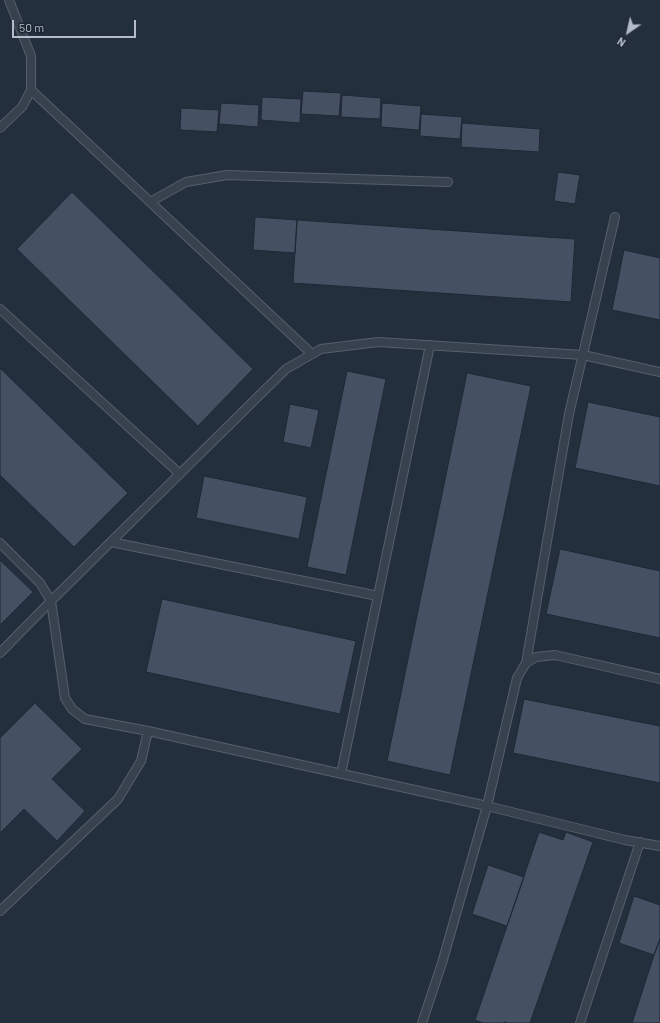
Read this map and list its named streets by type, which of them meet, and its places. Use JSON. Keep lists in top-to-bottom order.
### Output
{
  "scale_bar": "50 m",
  "north": "bottom left"
}
